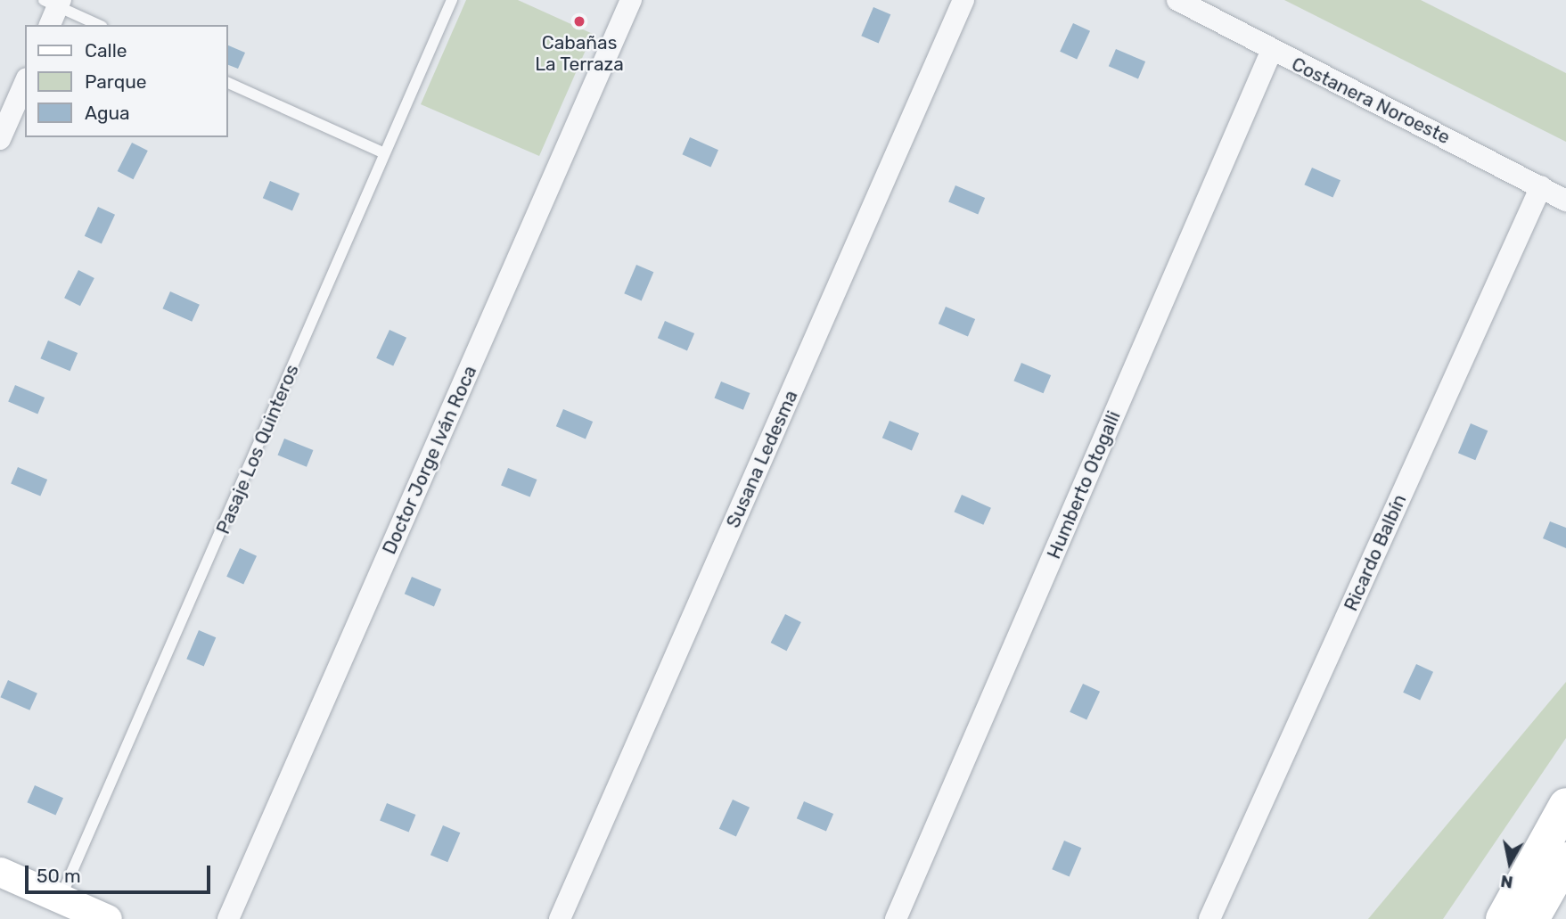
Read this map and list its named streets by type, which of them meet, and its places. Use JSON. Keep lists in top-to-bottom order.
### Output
{
  "streets": {
    "street": [
      "Costanera Noroeste",
      "Susana Ledesma",
      "Doctor Jorge Iván Roca",
      "Humberto Otogalli",
      "Ricardo Balbín"
    ],
    "lane": ["Pasaje Los Quinteros"]
  },
  "crossings": [
    ["Costanera Noroeste", "Humberto Otogalli"],
    ["Costanera Noroeste", "Ricardo Balbín"]
  ],
  "places": ["Cabañas La Terraza"],
  "legend": ["Calle", "Parque", "Agua"],
  "scale_bar": "50 m",
  "north": "bottom"
}
